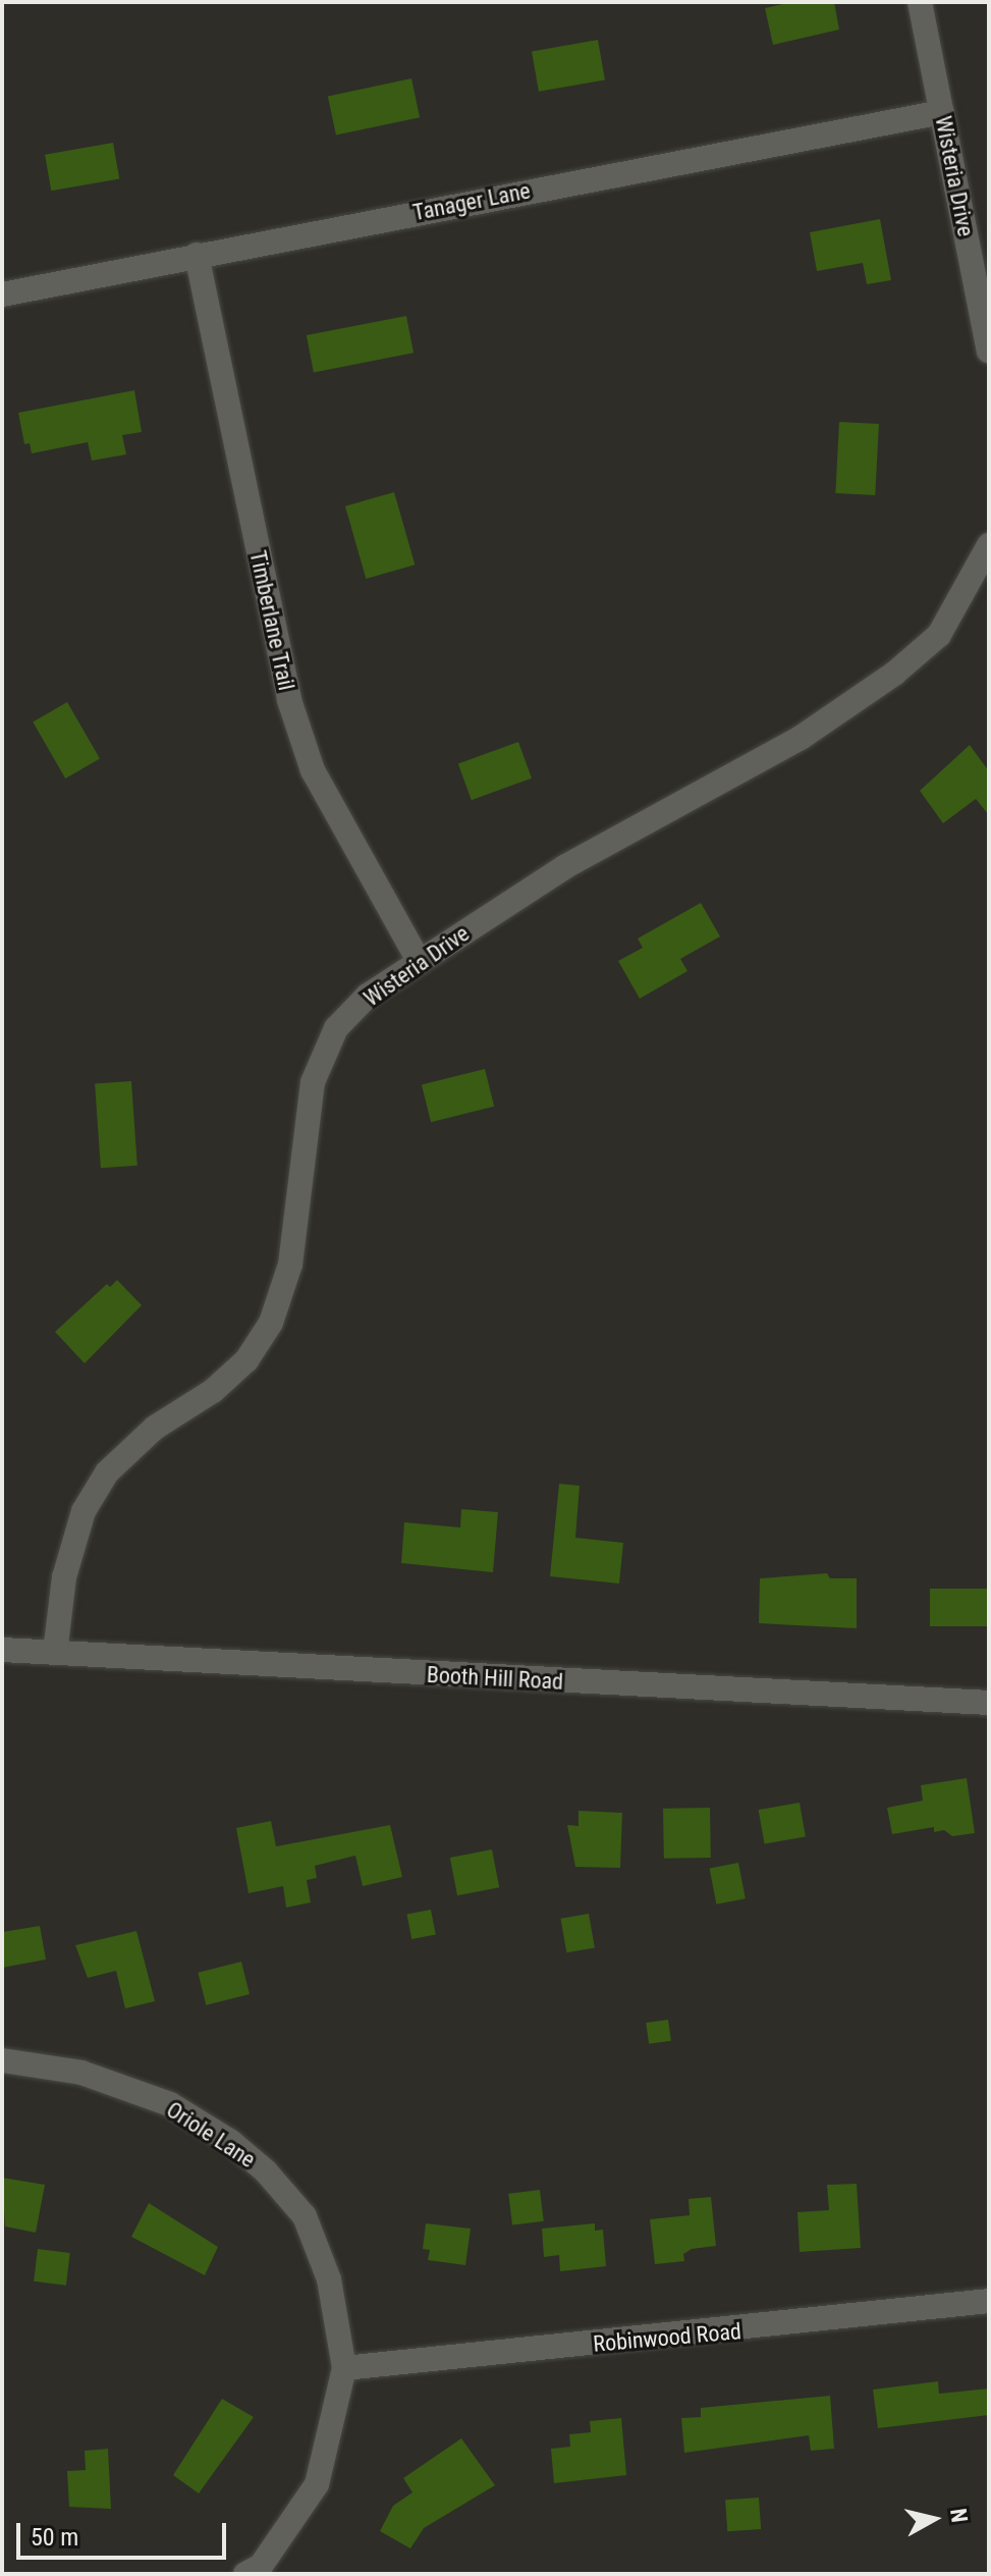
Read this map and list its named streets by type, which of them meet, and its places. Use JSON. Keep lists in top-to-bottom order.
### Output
{
  "streets": {
    "street": [
      "Wisteria Drive",
      "Tanager Lane",
      "Timberlane Trail",
      "Booth Hill Road",
      "Oriole Lane",
      "Robinwood Road"
    ]
  },
  "crossings": [
    ["Wisteria Drive", "Tanager Lane"],
    ["Wisteria Drive", "Timberlane Trail"],
    ["Wisteria Drive", "Booth Hill Road"],
    ["Tanager Lane", "Timberlane Trail"],
    ["Oriole Lane", "Robinwood Road"]
  ],
  "scale_bar": "50 m",
  "north": "right"
}
